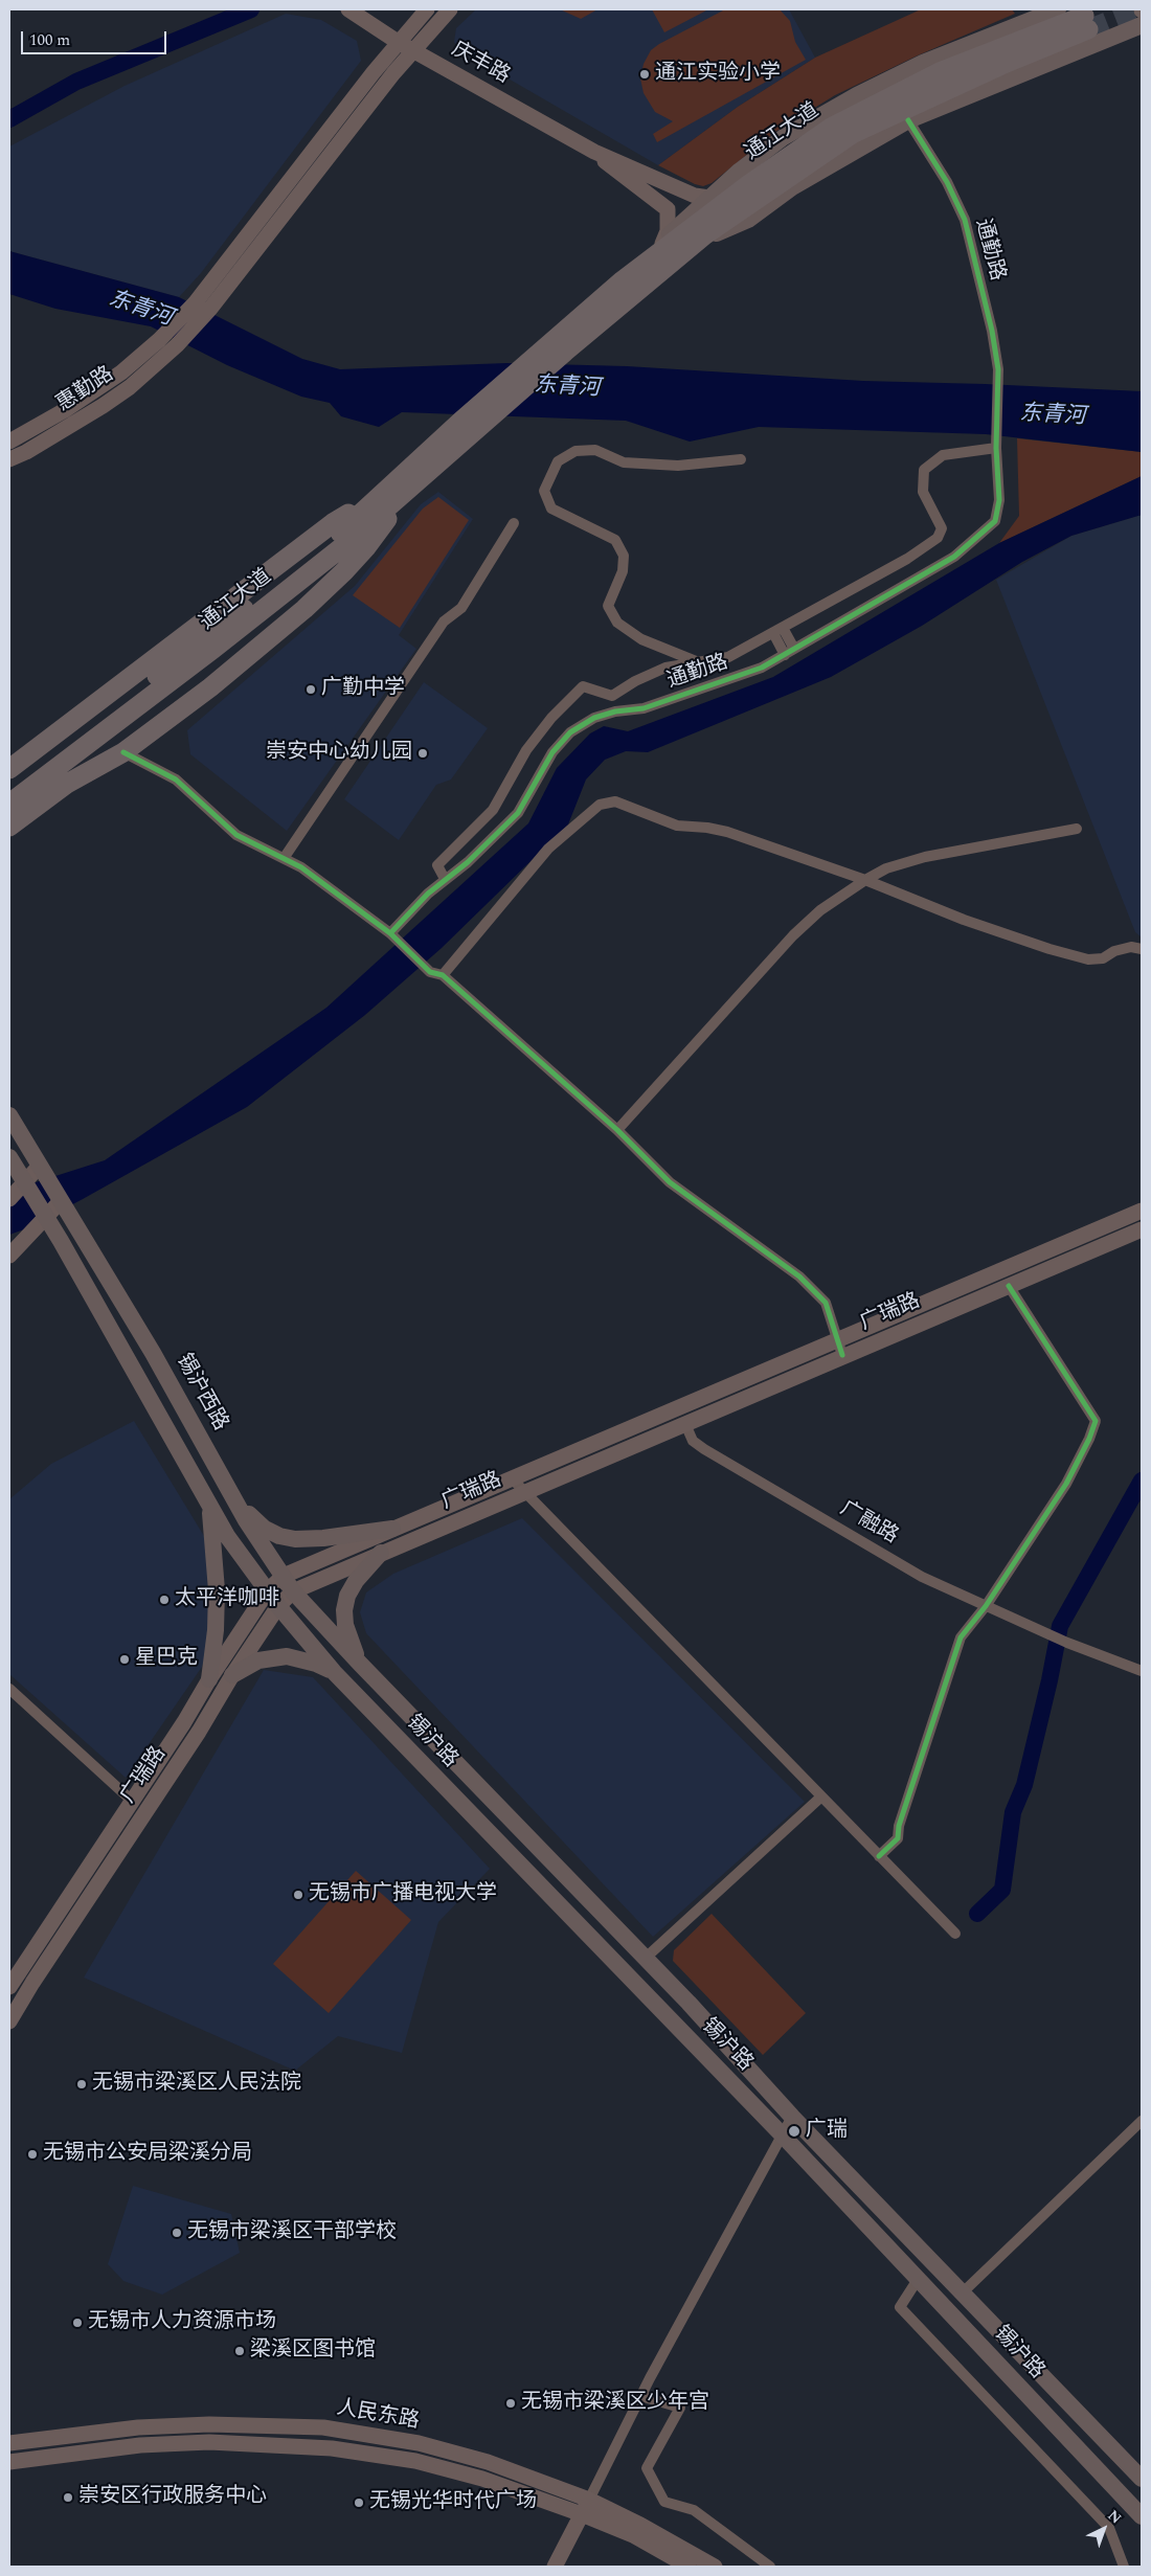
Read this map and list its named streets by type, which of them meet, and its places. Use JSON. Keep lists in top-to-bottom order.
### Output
{
  "streets": {
    "highway": ["通江大道"],
    "main road": [
      "庆丰路",
      "惠勤路",
      "广瑞路",
      "锡沪西路",
      "锡沪路",
      "人民东路"
    ],
    "street": ["通勤路", "广融路"]
  },
  "crossings": [
    ["庆丰路", "惠勤路"],
    ["广瑞路", "锡沪西路"],
    ["广瑞路", "广融路"],
    ["广瑞路", "锡沪路"],
    ["锡沪西路", "锡沪路"]
  ],
  "water": ["东青河"],
  "places": [
    "通江实验小学",
    "广勤中学",
    "崇安中心幼儿园",
    "太平洋咖啡",
    "星巴克",
    "无锡市广播电视大学",
    "无锡市梁溪区人民法院",
    "广瑞",
    "无锡市公安局梁溪分局",
    "无锡市梁溪区干部学校",
    "无锡市人力资源市场",
    "梁溪区图书馆",
    "无锡市梁溪区少年宫",
    "崇安区行政服务中心",
    "无锡光华时代广场"
  ],
  "scale_bar": "100 m",
  "north": "top right"
}
